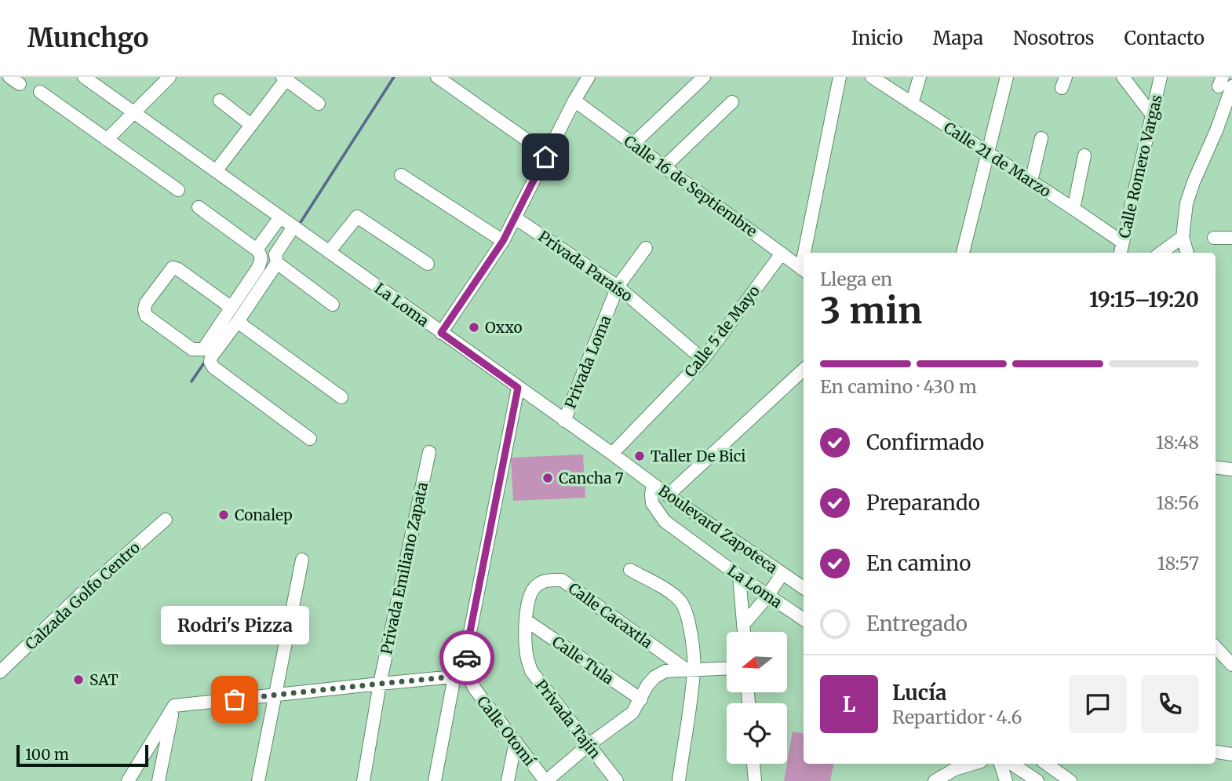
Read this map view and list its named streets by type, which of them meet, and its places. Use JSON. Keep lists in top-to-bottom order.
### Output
{
  "streets": {
    "street": [
      "Calle 21 de Marzo",
      "Calle Romero Vargas",
      "Calle 16 de Septiembre",
      "Privada Paraíso",
      "La Loma",
      "Calle 5 de Mayo",
      "Privada Loma",
      "Boulevard Zapoteca",
      "Privada Emiliano Zapata",
      "Calzada Golfo Centro",
      "Calle Cacaxtla",
      "Calle Tula",
      "Privada Tajín",
      "Calle Otomí"
    ]
  },
  "crossings": [
    ["Calle 21 de Marzo", "Calle Romero Vargas"],
    ["Calle 16 de Septiembre", "Calle 5 de Mayo"],
    ["Privada Paraíso", "Calle 5 de Mayo"],
    ["Privada Paraíso", "Privada Loma"],
    ["La Loma", "Calle 5 de Mayo"],
    ["La Loma", "Privada Loma"],
    ["La Loma", "Boulevard Zapoteca"],
    ["La Loma", "Calle Otomí"],
    ["Calle Cacaxtla", "Calle Tula"],
    ["Calle Cacaxtla", "Privada Tajín"],
    ["Calle Tula", "Privada Tajín"]
  ],
  "places": [
    "Oxxo",
    "Taller De Bici",
    "Cancha 7",
    "Conalep",
    "SAT",
    "Rodri's Pizza"
  ],
  "scale_bar": "100 m",
  "north": "left",
  "page": {
    "header": "Munchgo",
    "nav": [
      "Inicio",
      "Mapa",
      "Nosotros",
      "Contacto"
    ],
    "heading": ["3 min", "Llega en", "19:15–19:20"],
    "panel": ["Lucía", "Repartidor · 4.6"],
    "bar": "En camino · 430 m",
    "list": [
      ["Confirmado", "18:48"],
      ["Preparando", "18:56"],
      ["En camino", "18:57"],
      "Entregado"
    ],
    "bubble": "Rodri's Pizza",
    "round": "L",
    "scale": "100 m"
  }
}
